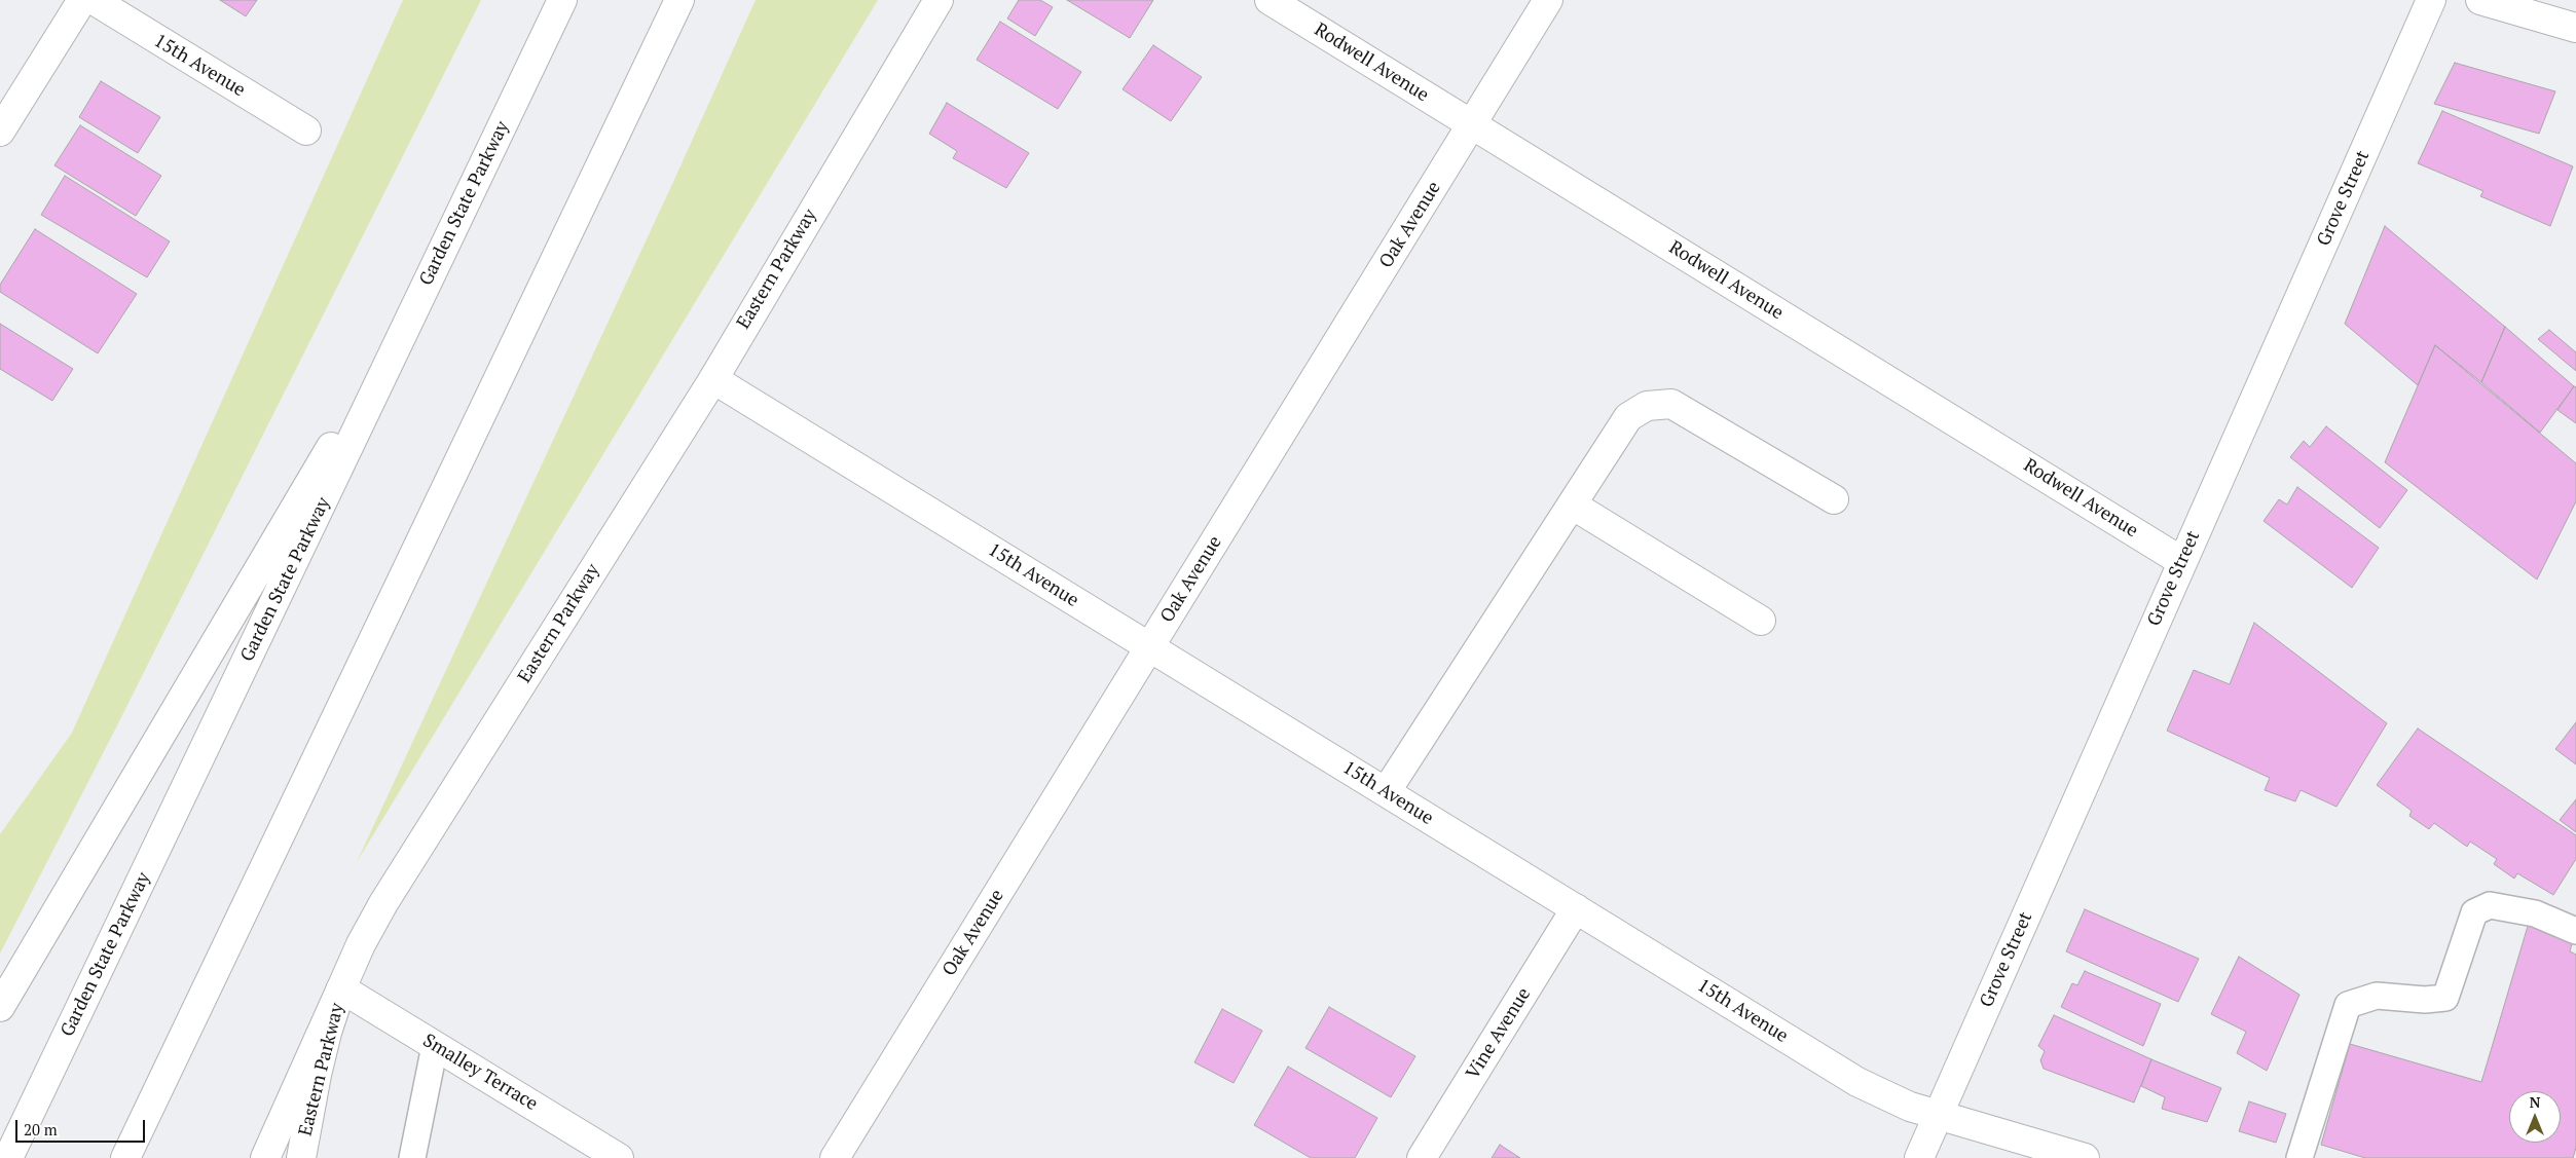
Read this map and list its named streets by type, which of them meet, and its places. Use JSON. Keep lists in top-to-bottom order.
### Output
{
  "streets": {
    "main road": [
      "Rodwell Avenue",
      "15th Avenue",
      "Grove Street",
      "Garden State Parkway",
      "Oak Avenue",
      "Eastern Parkway",
      "Vine Avenue",
      "Smalley Terrace"
    ]
  },
  "crossings": [
    ["Rodwell Avenue", "Grove Street"],
    ["Rodwell Avenue", "Oak Avenue"],
    ["15th Avenue", "Grove Street"],
    ["15th Avenue", "Oak Avenue"],
    ["15th Avenue", "Eastern Parkway"],
    ["15th Avenue", "Vine Avenue"],
    ["Eastern Parkway", "Smalley Terrace"]
  ],
  "scale_bar": "20 m",
  "north": "top"
}
